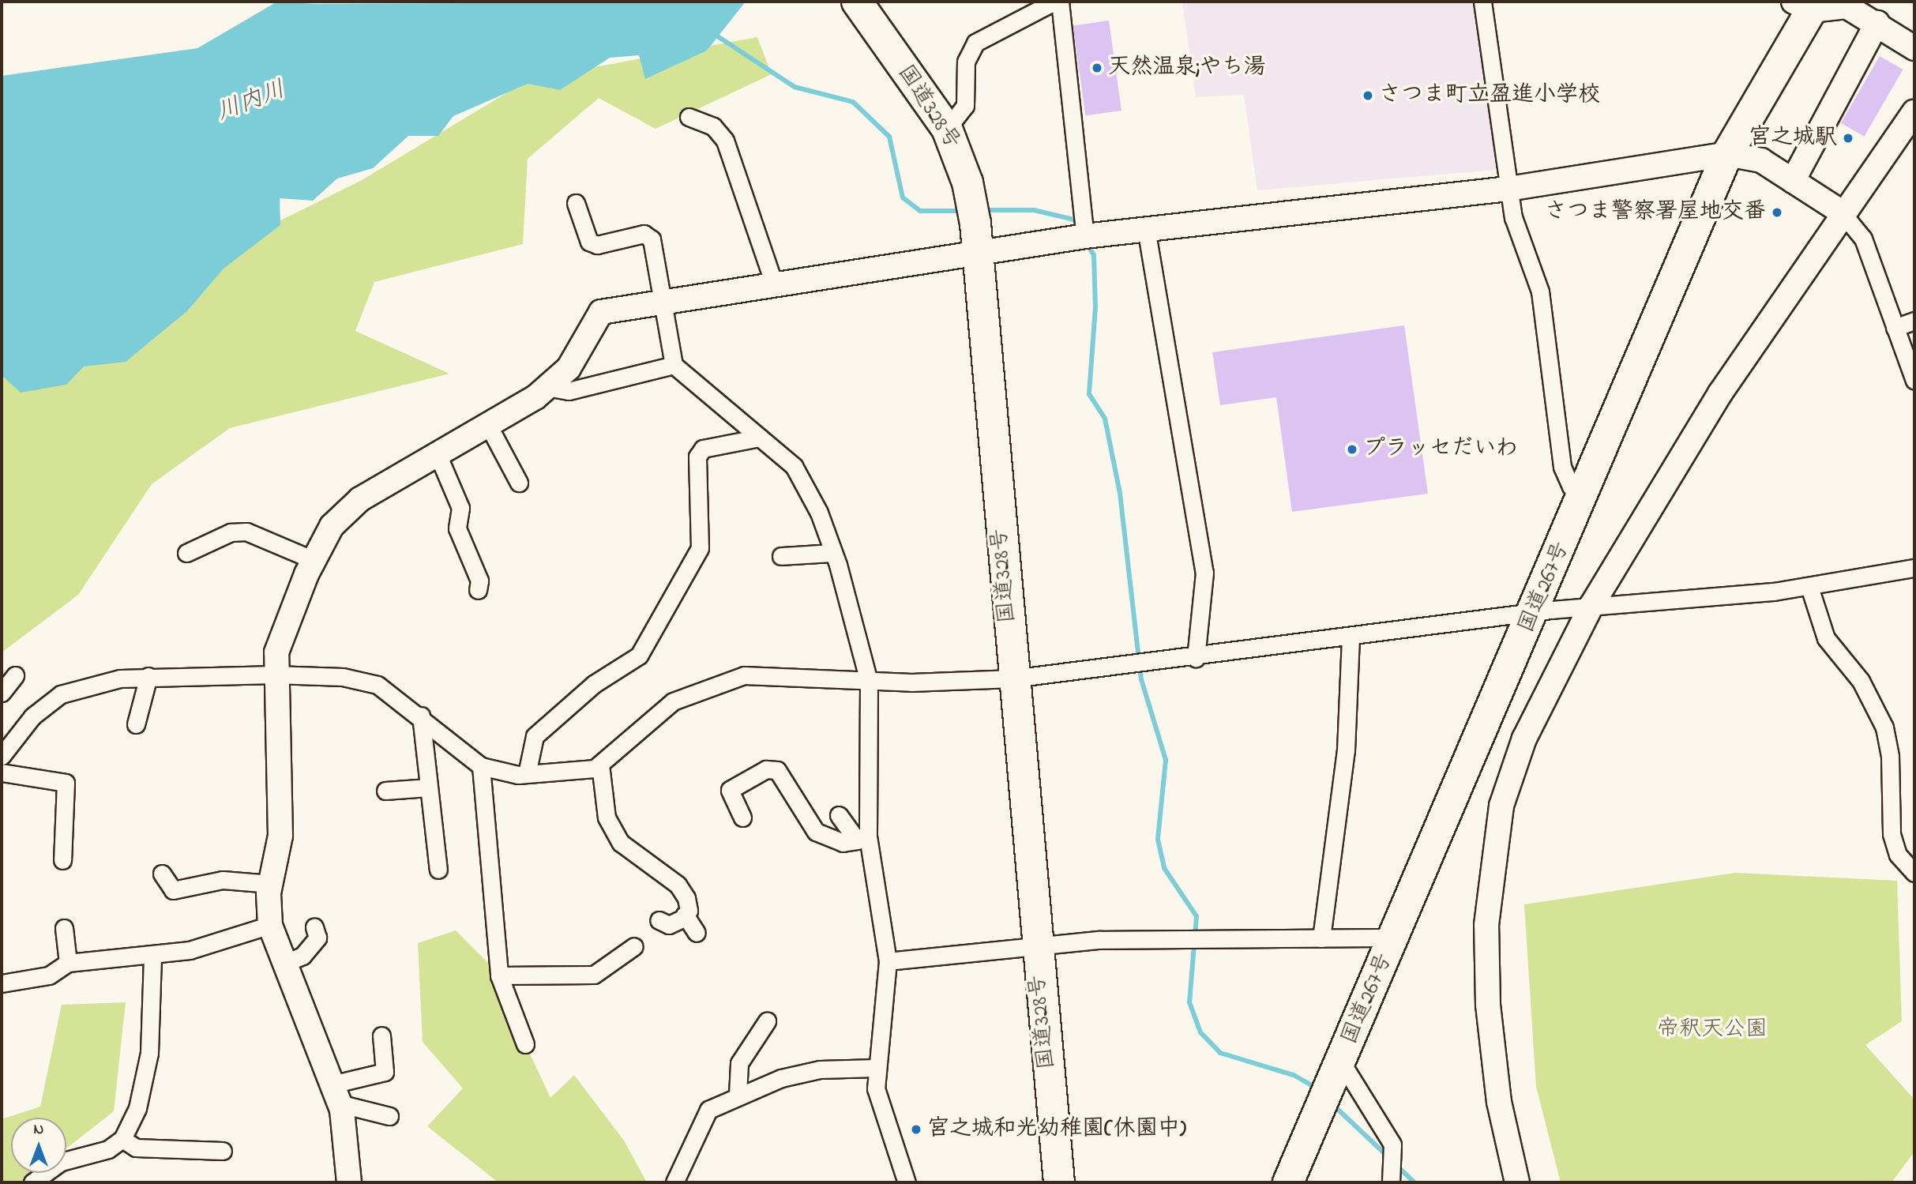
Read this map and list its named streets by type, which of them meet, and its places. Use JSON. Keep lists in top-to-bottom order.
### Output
{
  "streets": {
    "highway": ["国道328号", "国道267号"]
  },
  "water": ["川内川"],
  "parks": ["帝釈天公園"],
  "places": [
    "天然温泉;やち湯",
    "さつま町立盈進小学校",
    "宮之城駅",
    "さつま警察署屋地交番",
    "プラッセだいわ",
    "宮之城和光幼稚園(休園中)"
  ],
  "north": "top"
}
